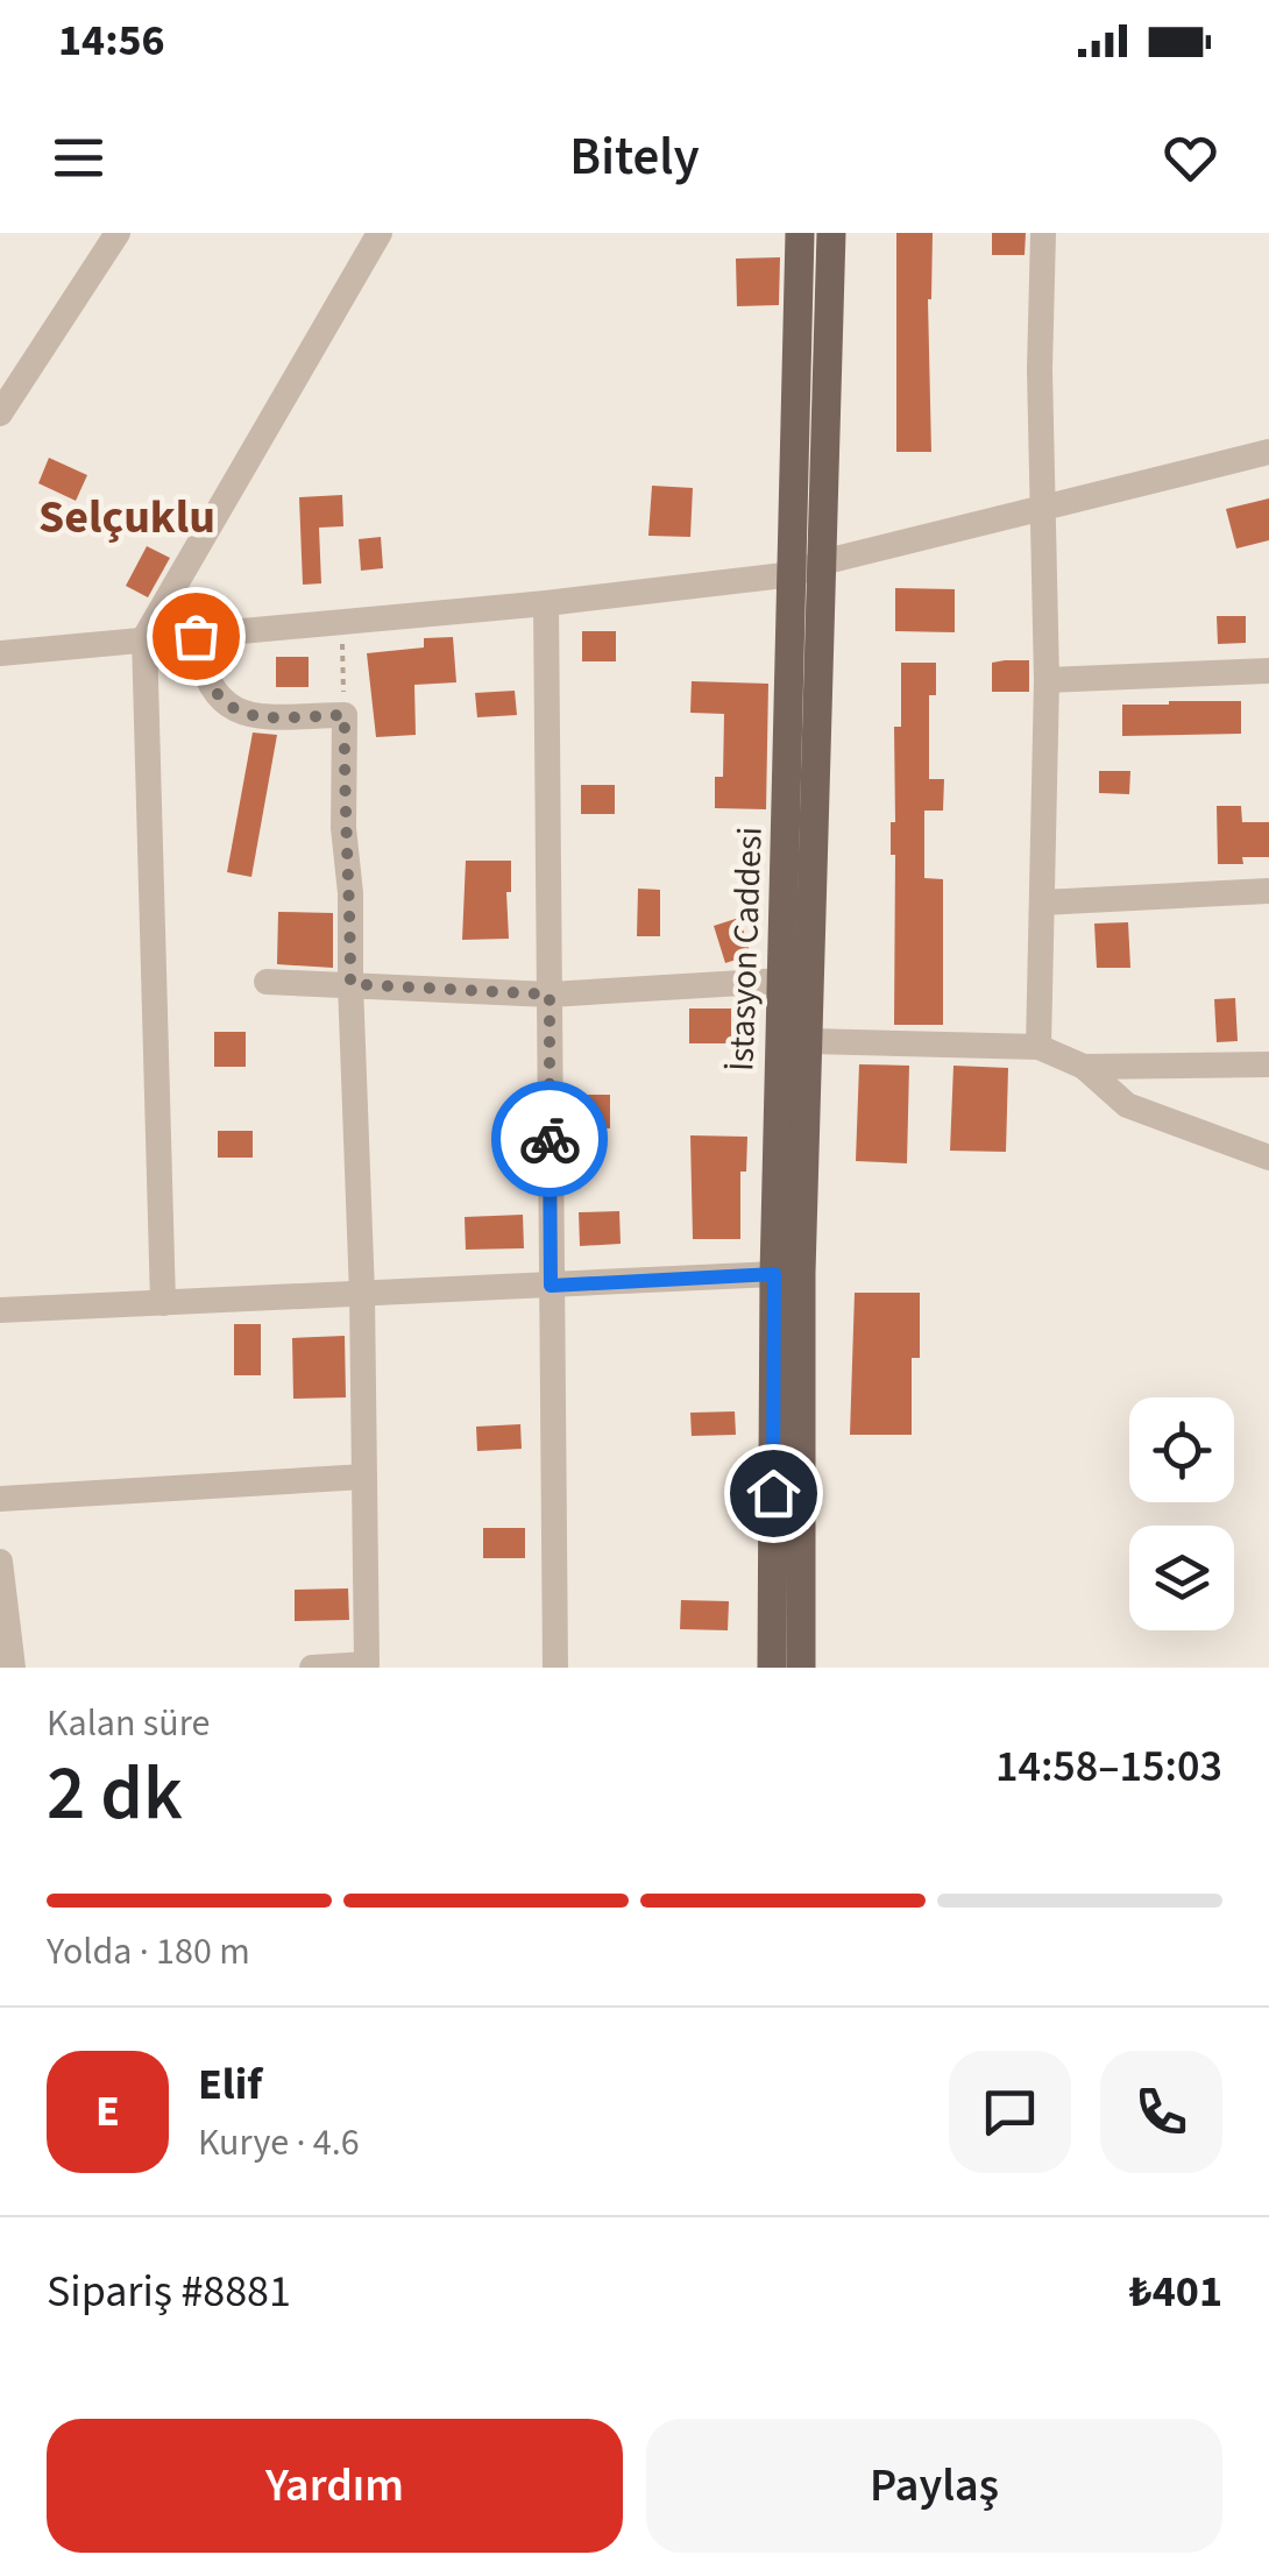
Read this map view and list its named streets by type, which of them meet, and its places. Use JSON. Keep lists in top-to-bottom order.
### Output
{
  "streets": {
    "main road": ["İstasyon Caddesi"]
  },
  "districts": ["Selçuklu"],
  "page": {
    "status": "14:56",
    "header": "Bitely",
    "heading": ["2 dk", "Kalan süre", "14:58–15:03"],
    "panel": [
      "Elif",
      "Kurye · 4.6",
      "Sipariş #8881",
      "₺401"
    ],
    "bar": "Yolda · 180 m",
    "round": "E",
    "buttons": ["Yardım", "Paylaş"]
  }
}
